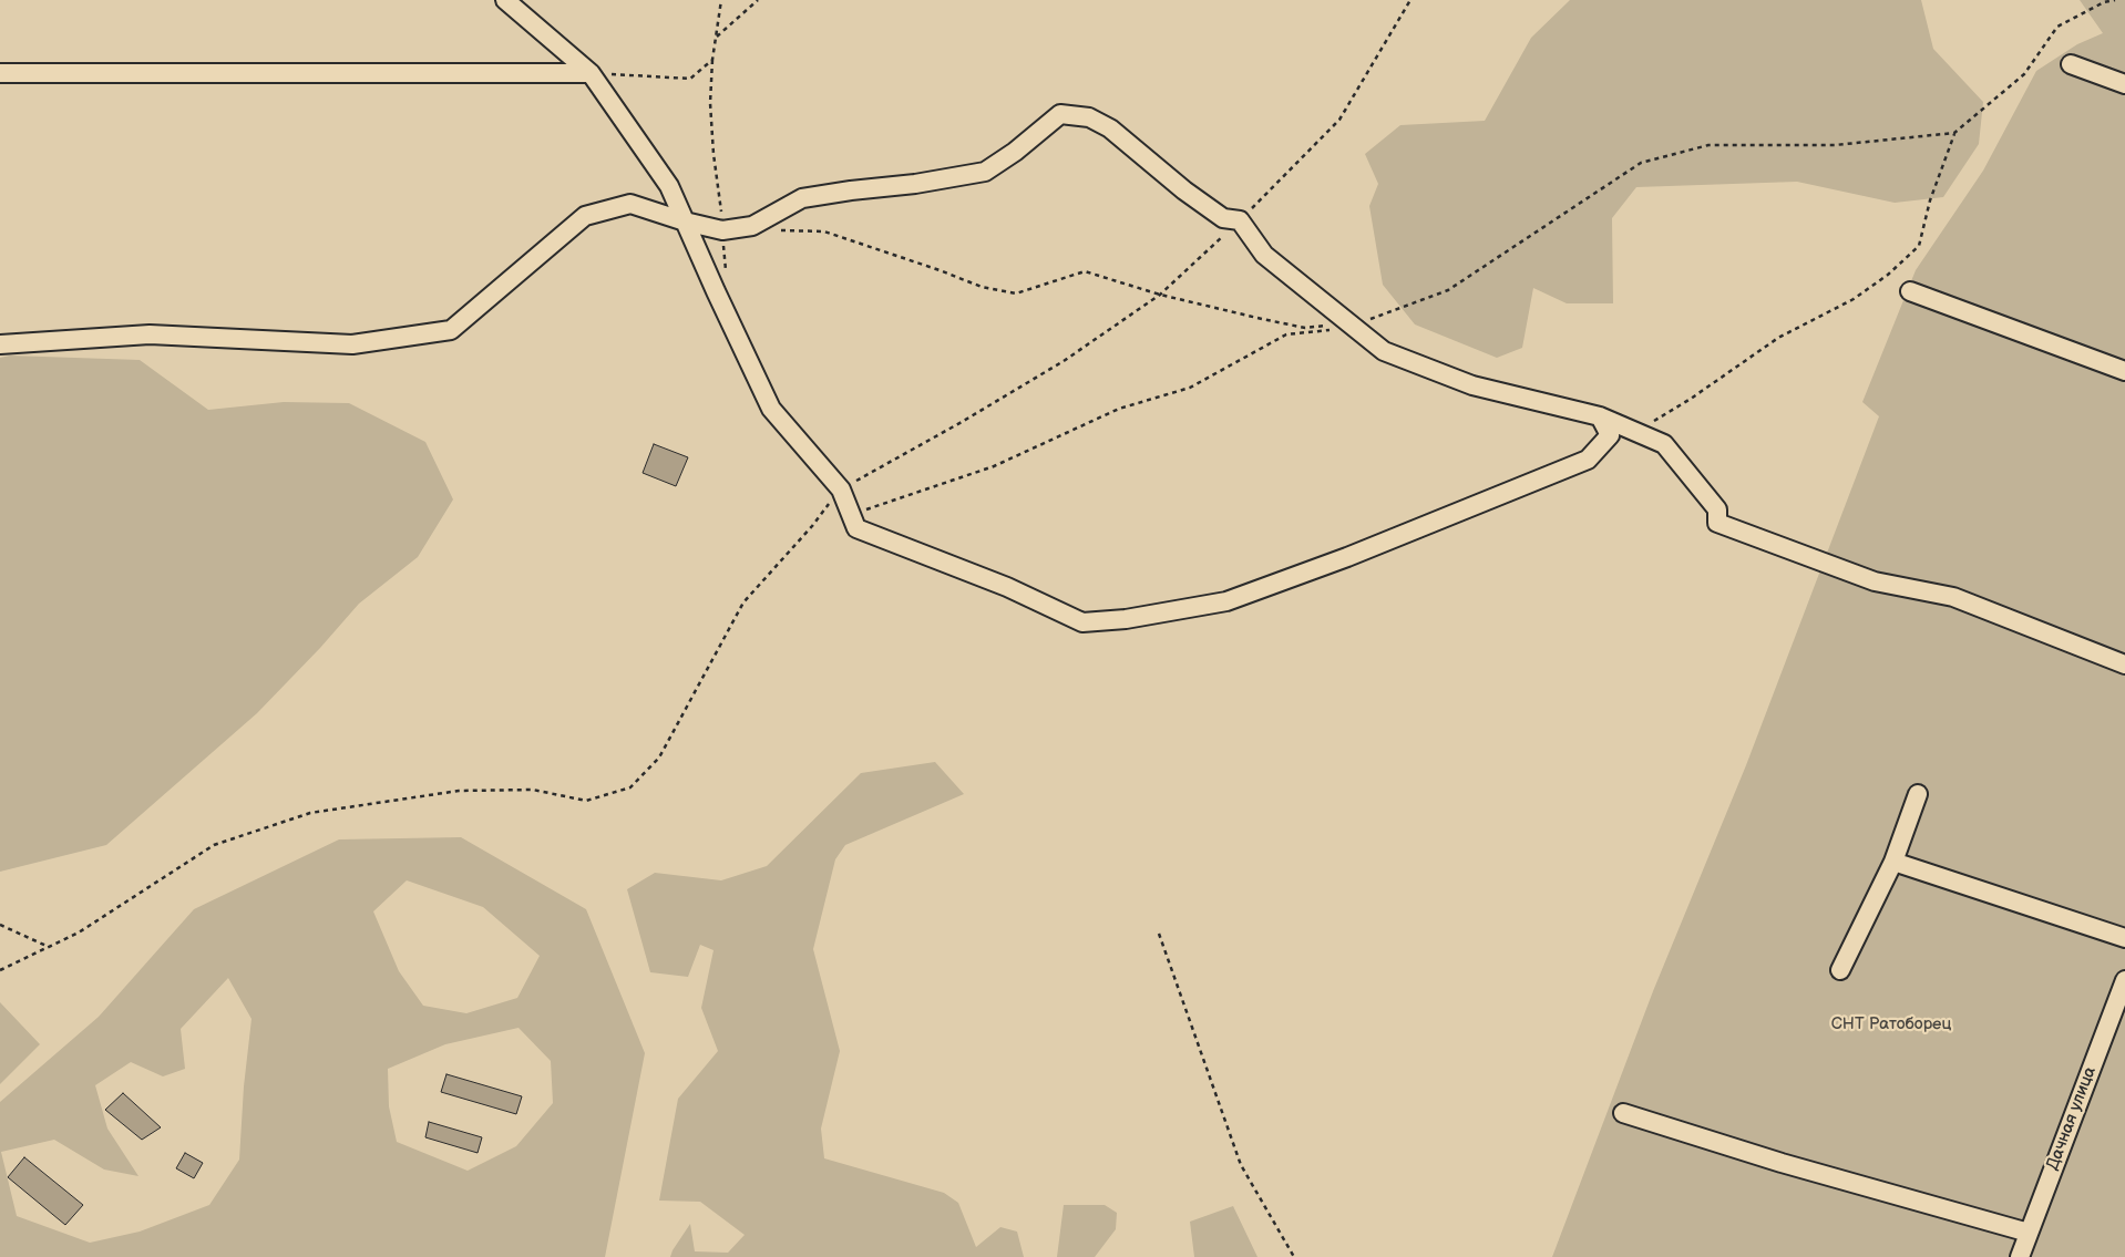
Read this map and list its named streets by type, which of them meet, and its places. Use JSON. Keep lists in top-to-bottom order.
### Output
{
  "streets": {
    "street": ["Дачная улица"]
  },
  "parks": ["СНТ Ратоборец"]
}
